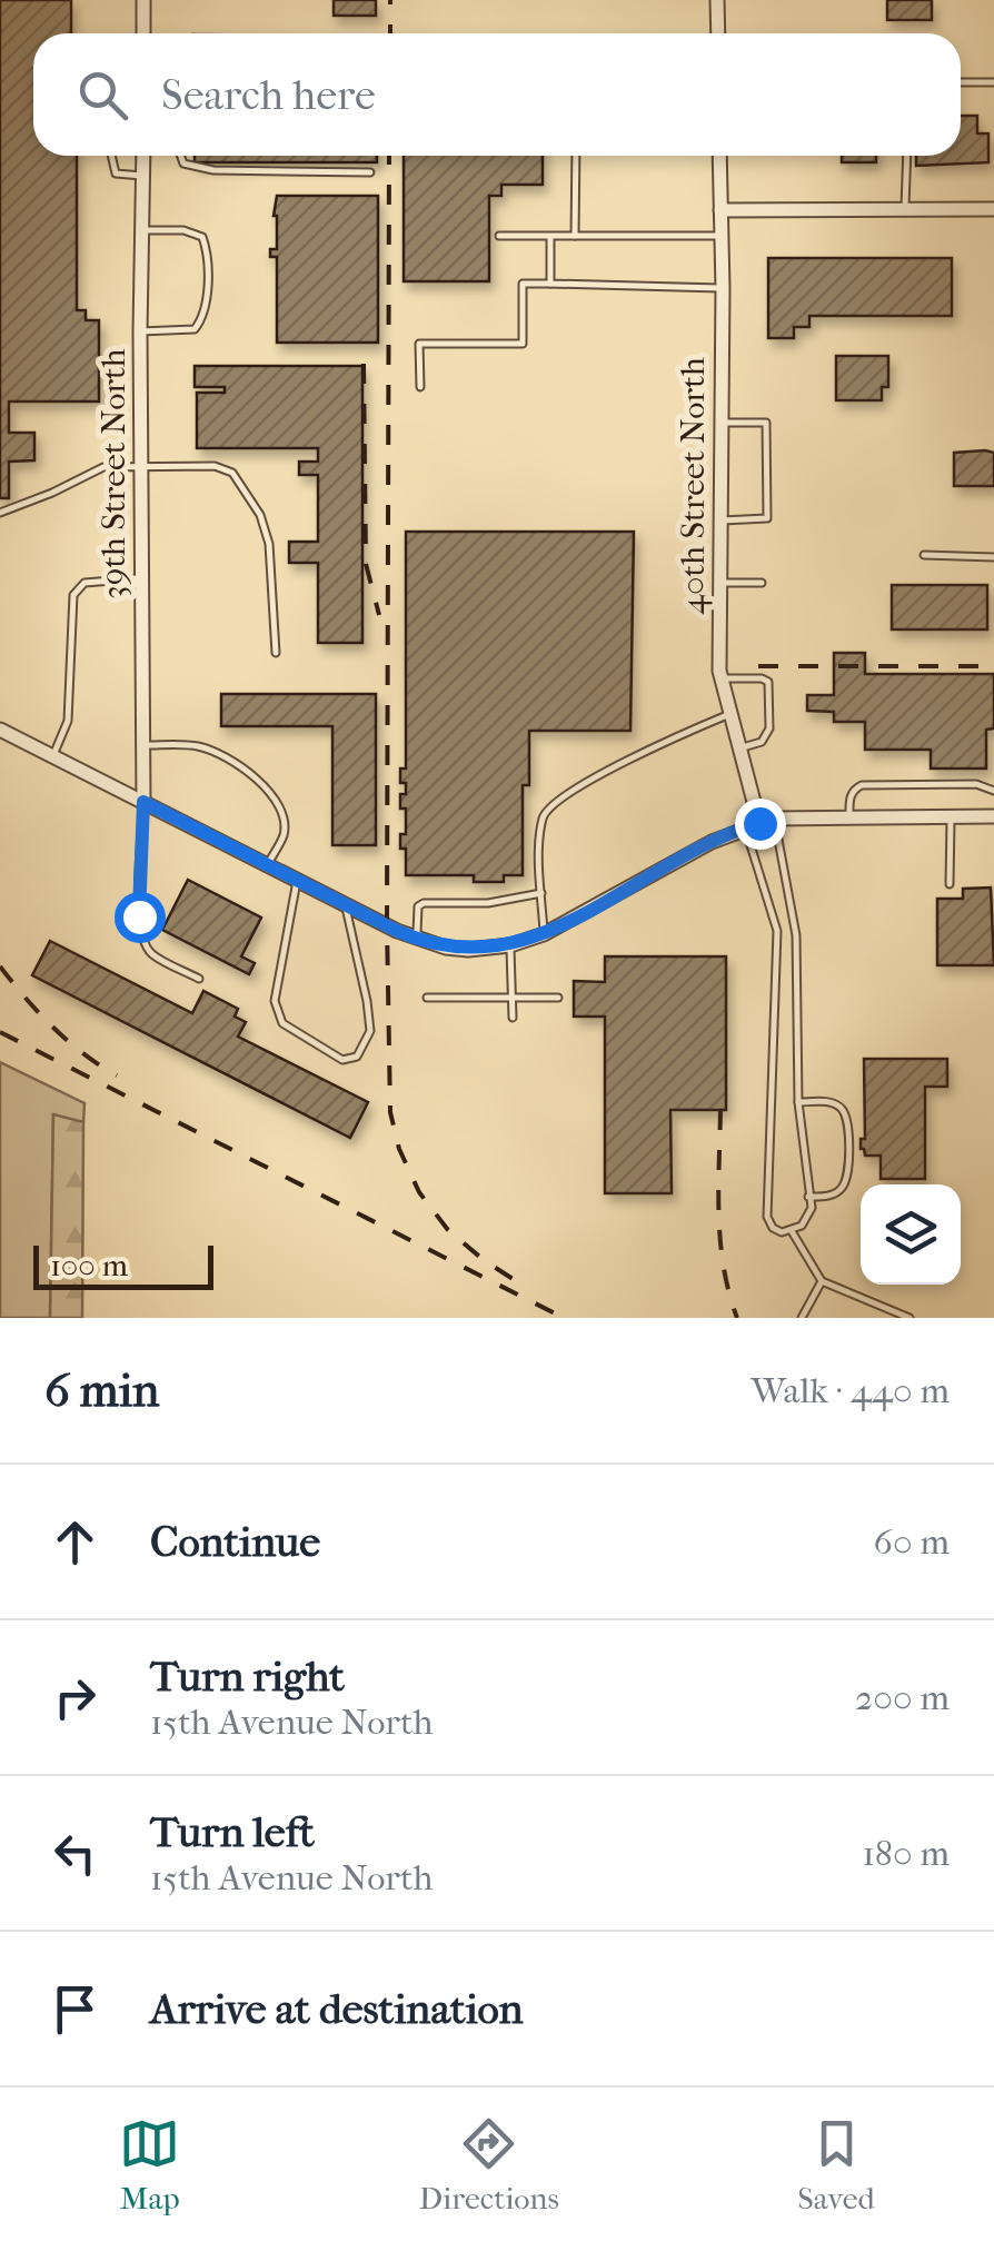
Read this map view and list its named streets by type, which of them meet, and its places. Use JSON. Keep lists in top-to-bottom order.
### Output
{
  "streets": {
    "street": ["39th Street North", "40th Street North"]
  },
  "scale_bar": "100 m",
  "page": {
    "search": "Search here",
    "scale": "100 m",
    "heading": ["6 min", "Walk · 440 m"],
    "list": [
      ["Continue", "60 m"],
      ["Turn right", "15th Avenue North", "200 m"],
      ["Turn left", "15th Avenue North", "180 m"],
      "Arrive at destination"
    ],
    "nav": ["Map", "Directions", "Saved"]
  }
}
